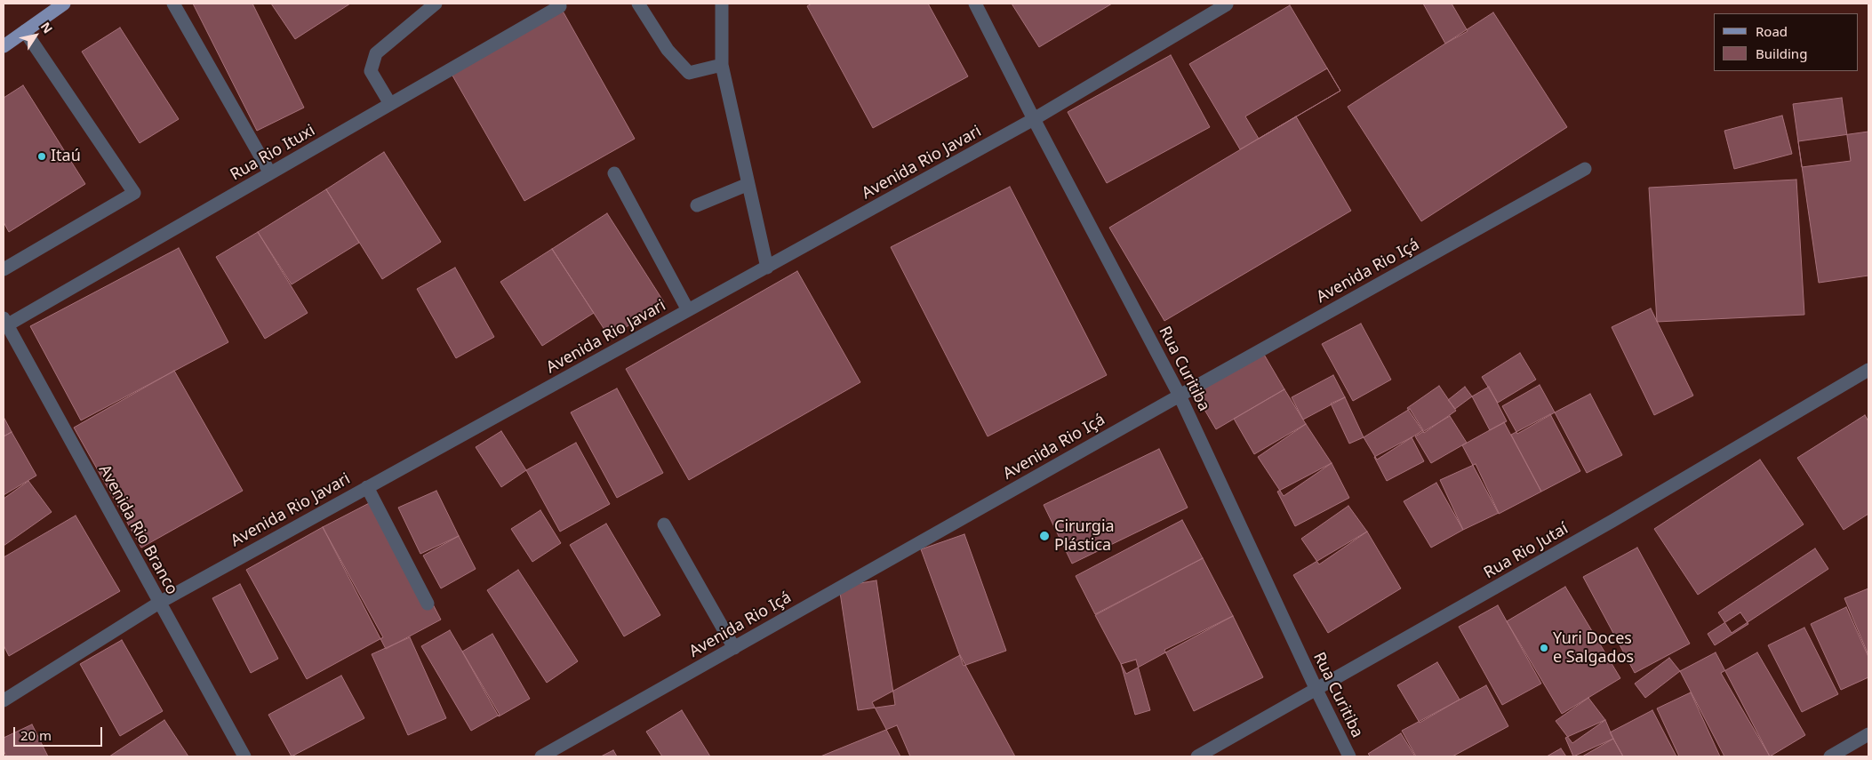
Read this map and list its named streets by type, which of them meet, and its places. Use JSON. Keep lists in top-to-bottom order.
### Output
{
  "streets": {
    "street": [
      "Rua Rio Ituxi",
      "Avenida Rio Javari",
      "Avenida Rio Içá",
      "Rua Curitiba",
      "Avenida Rio Branco",
      "Rua Rio Jutaí"
    ]
  },
  "crossings": [
    ["Rua Rio Ituxi", "Avenida Rio Branco"],
    ["Avenida Rio Javari", "Rua Curitiba"],
    ["Avenida Rio Javari", "Avenida Rio Branco"],
    ["Avenida Rio Içá", "Rua Curitiba"],
    ["Rua Curitiba", "Rua Rio Jutaí"]
  ],
  "places": ["Itaú", "Cirurgia Plástica", "Yuri Doces e Salgados"],
  "legend": ["Road", "Building"],
  "scale_bar": "20 m",
  "north": "top right"
}
